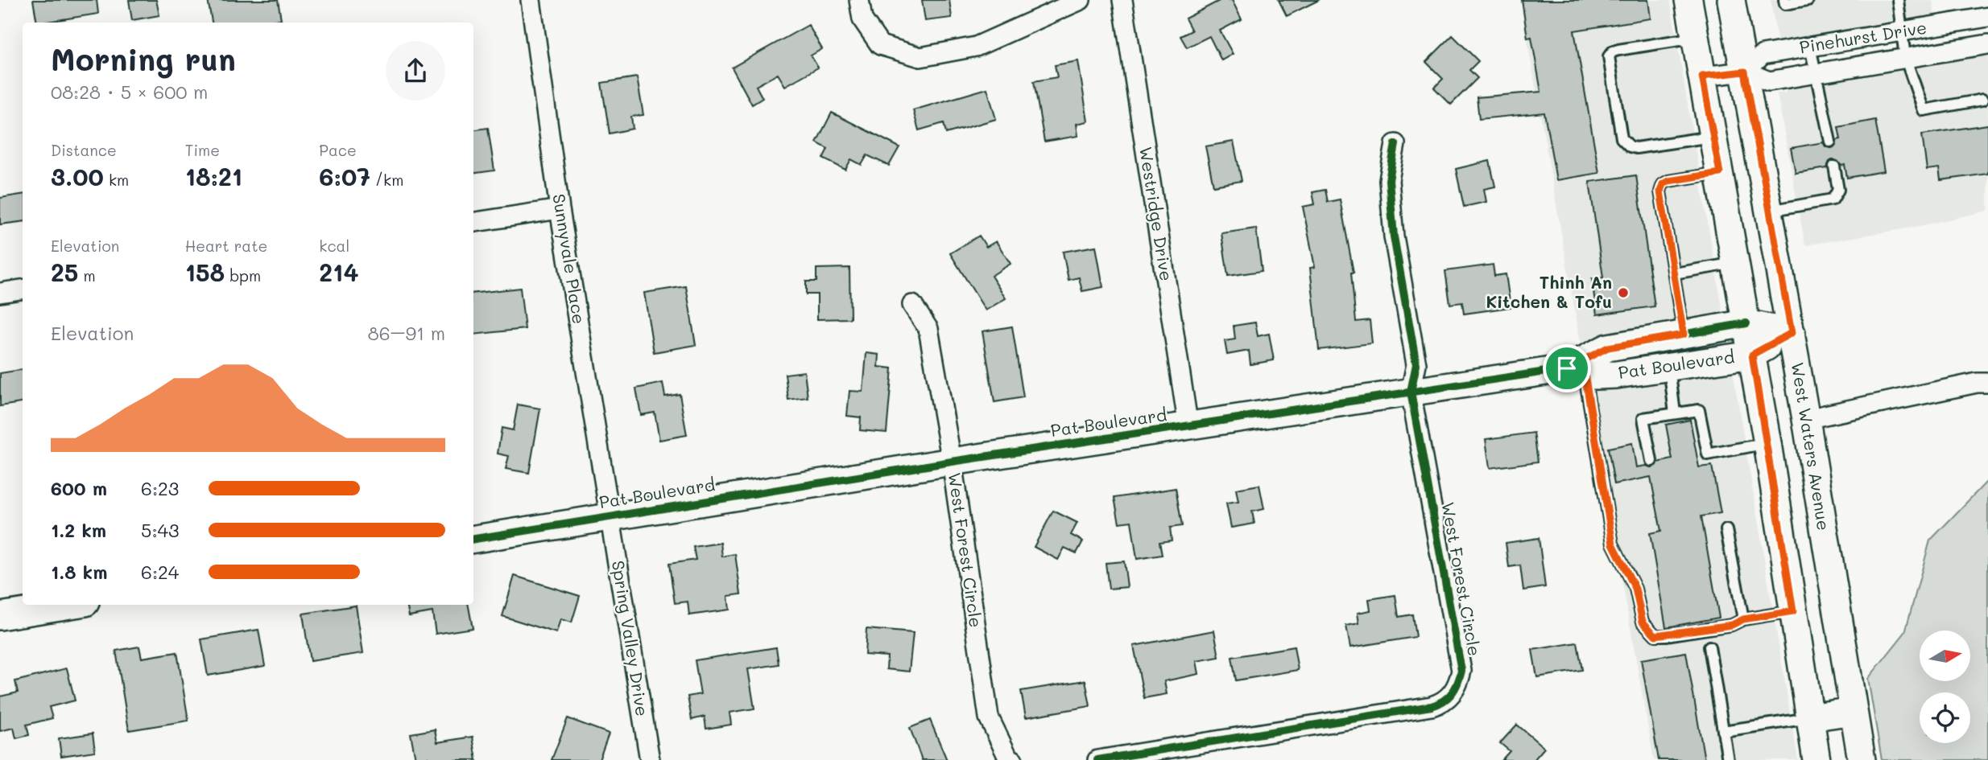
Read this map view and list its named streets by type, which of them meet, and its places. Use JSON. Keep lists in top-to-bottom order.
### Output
{
  "streets": {
    "main road": ["Pat Boulevard", "West Waters Avenue"],
    "street": [
      "Pinehurst Drive",
      "Westridge Drive",
      "Sunnyvale Place",
      "West Forest Circle",
      "Spring Valley Drive"
    ]
  },
  "crossings": [
    ["Pinehurst Drive", "West Waters Avenue"],
    ["Westridge Drive", "Pat Boulevard"],
    ["Sunnyvale Place", "Pat Boulevard"],
    ["Sunnyvale Place", "Spring Valley Drive"],
    ["Pat Boulevard", "West Forest Circle"],
    ["Pat Boulevard", "Spring Valley Drive"]
  ],
  "places": ["Thinh An Kitchen & Tofu"],
  "north": "right",
  "page": {
    "heading": ["Morning run", "08:28 · 5 × 600 m"],
    "stats": [
      ["Distance", "3.00 km"],
      ["Time", "18:21"],
      ["Pace", "6:07 /km"],
      ["Elevation", "25 m"],
      ["Heart rate", "158 bpm"],
      ["kcal", "214"]
    ],
    "chart": ["Elevation", "86–91 m"],
    "list": [
      {
        "name": "600 m",
        "note": "6:23"
      },
      {
        "name": "1.2 km",
        "note": "5:43"
      },
      {
        "name": "1.8 km",
        "note": "6:24"
      }
    ]
  }
}
